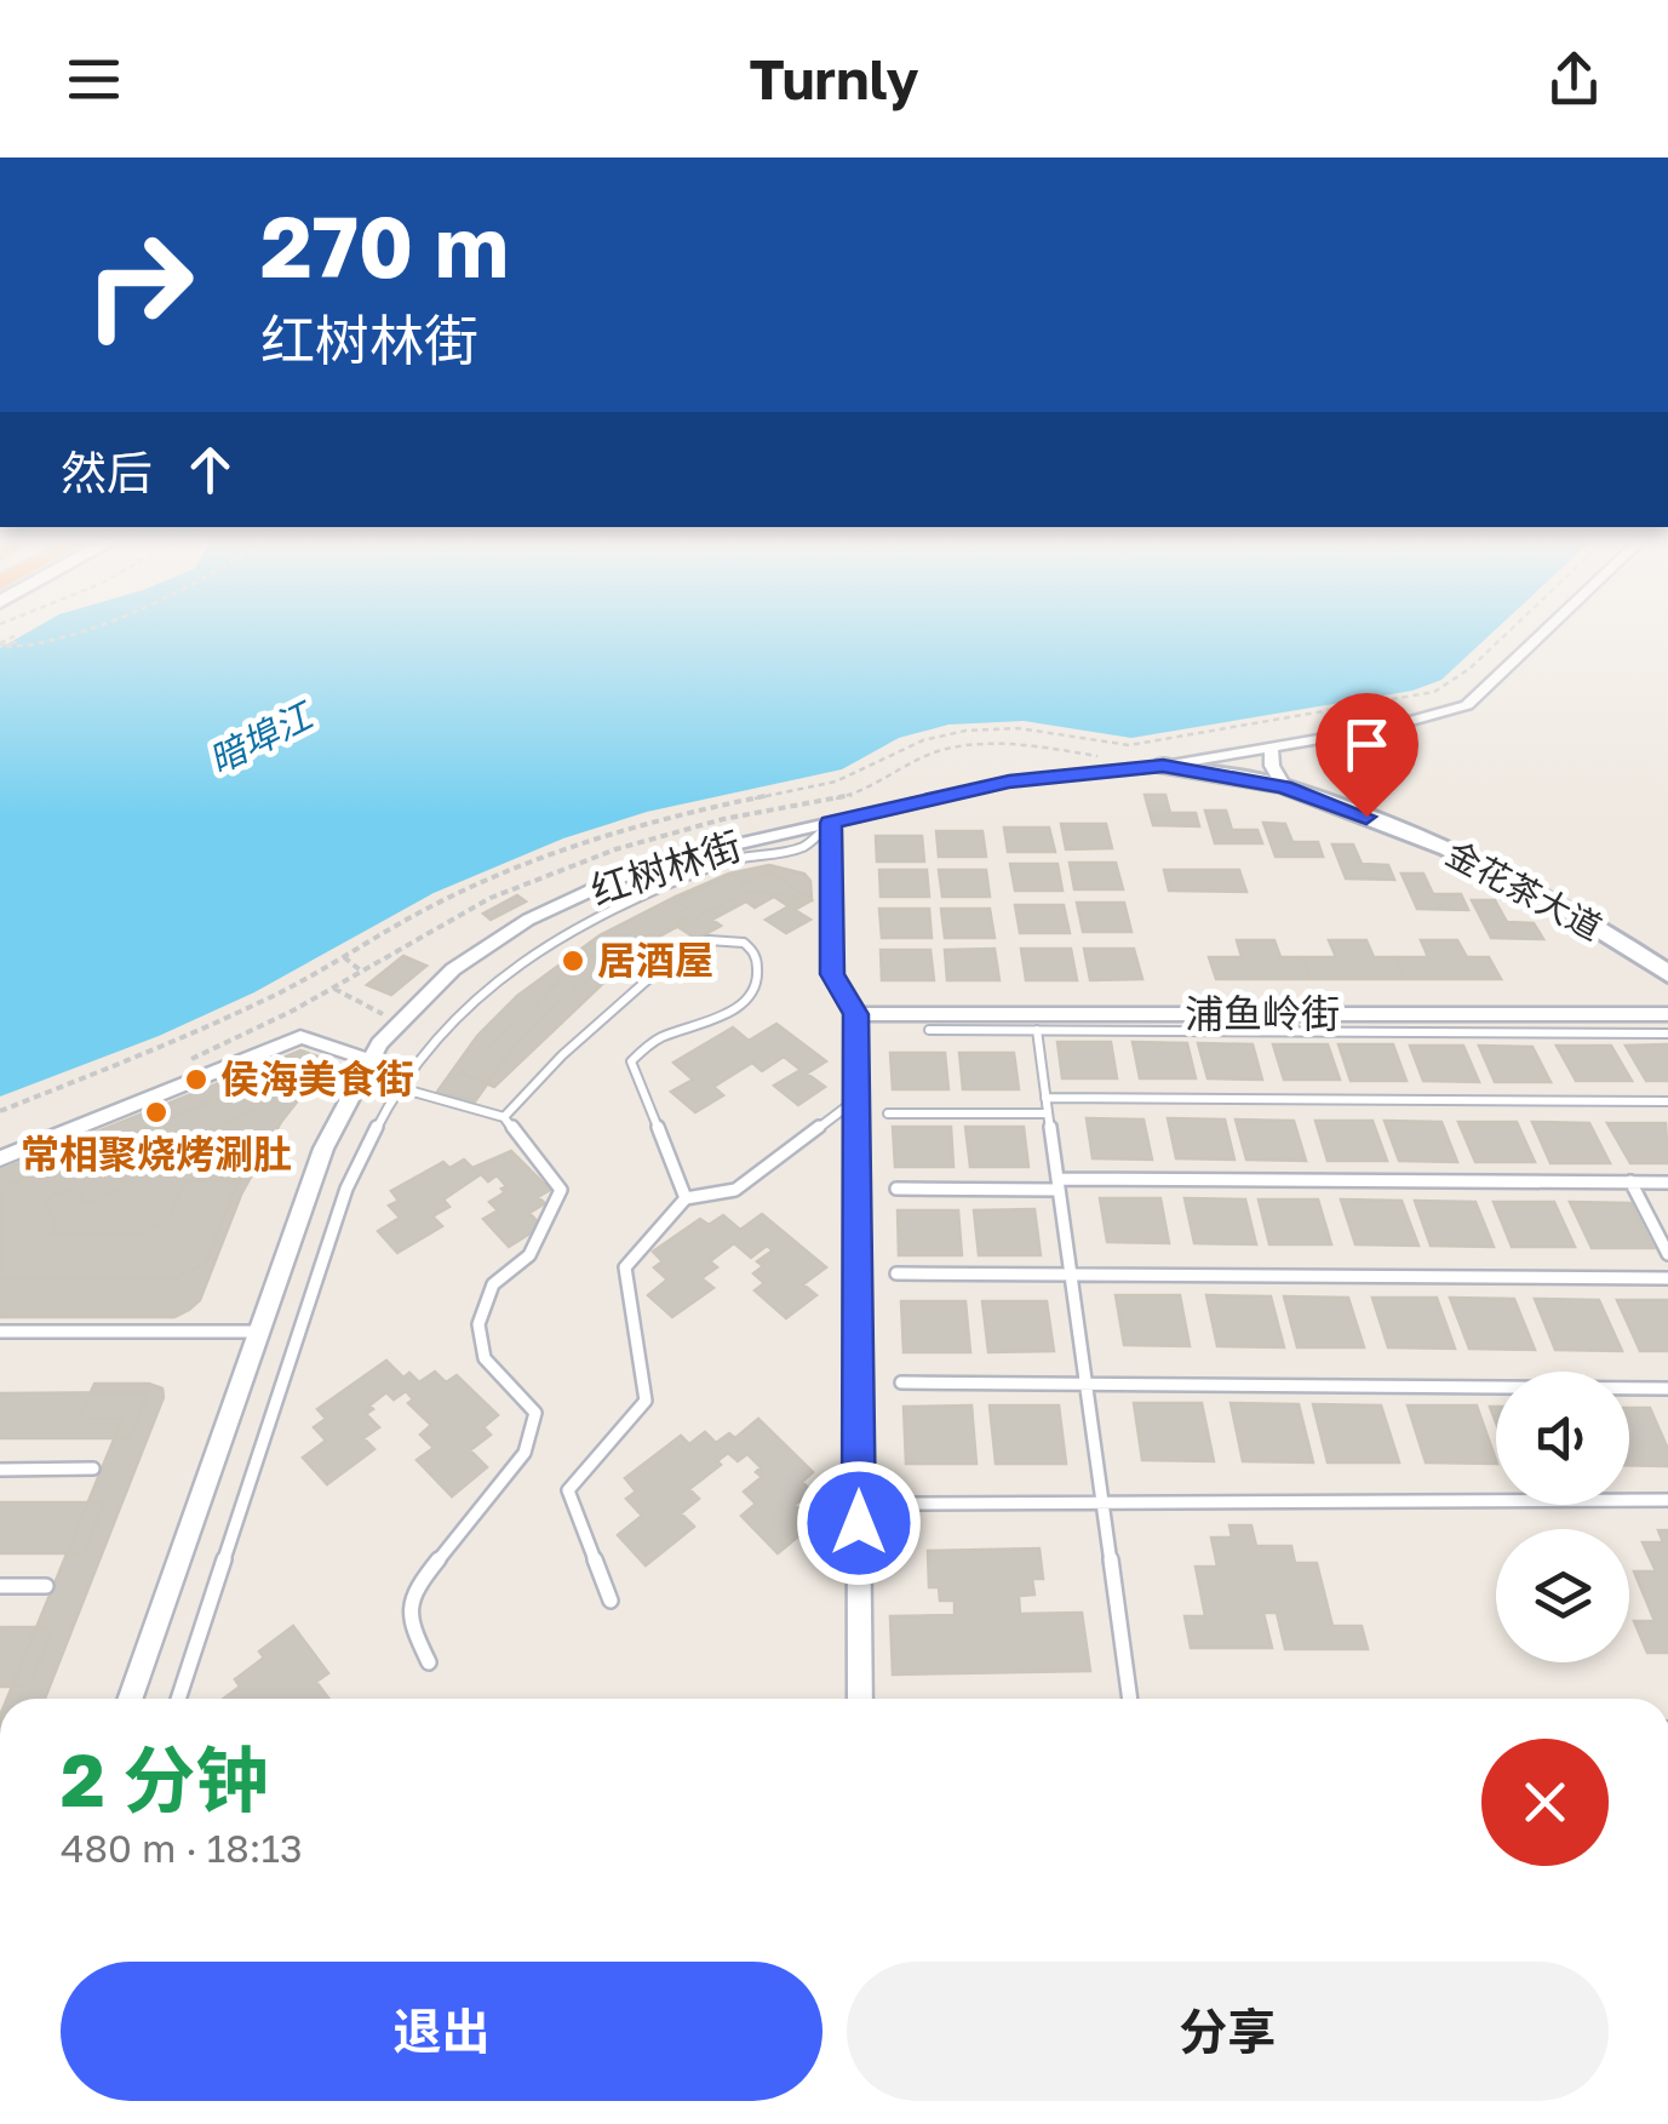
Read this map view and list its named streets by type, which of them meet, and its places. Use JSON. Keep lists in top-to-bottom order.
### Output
{
  "streets": {
    "street": ["红树林街", "金花茶大道", "浦鱼岭街"]
  },
  "crossings": [
    ["红树林街", "金花茶大道"]
  ],
  "water": ["暗埠江"],
  "places": ["居酒屋", "侯海美食街", "常相聚烧烤涮肚"],
  "page": {
    "header": "Turnly",
    "turn": ["270 m", "红树林街"],
    "then": "然后",
    "heading": ["2 分钟", "480 m · 18:13"],
    "buttons": ["退出", "分享"]
  }
}
